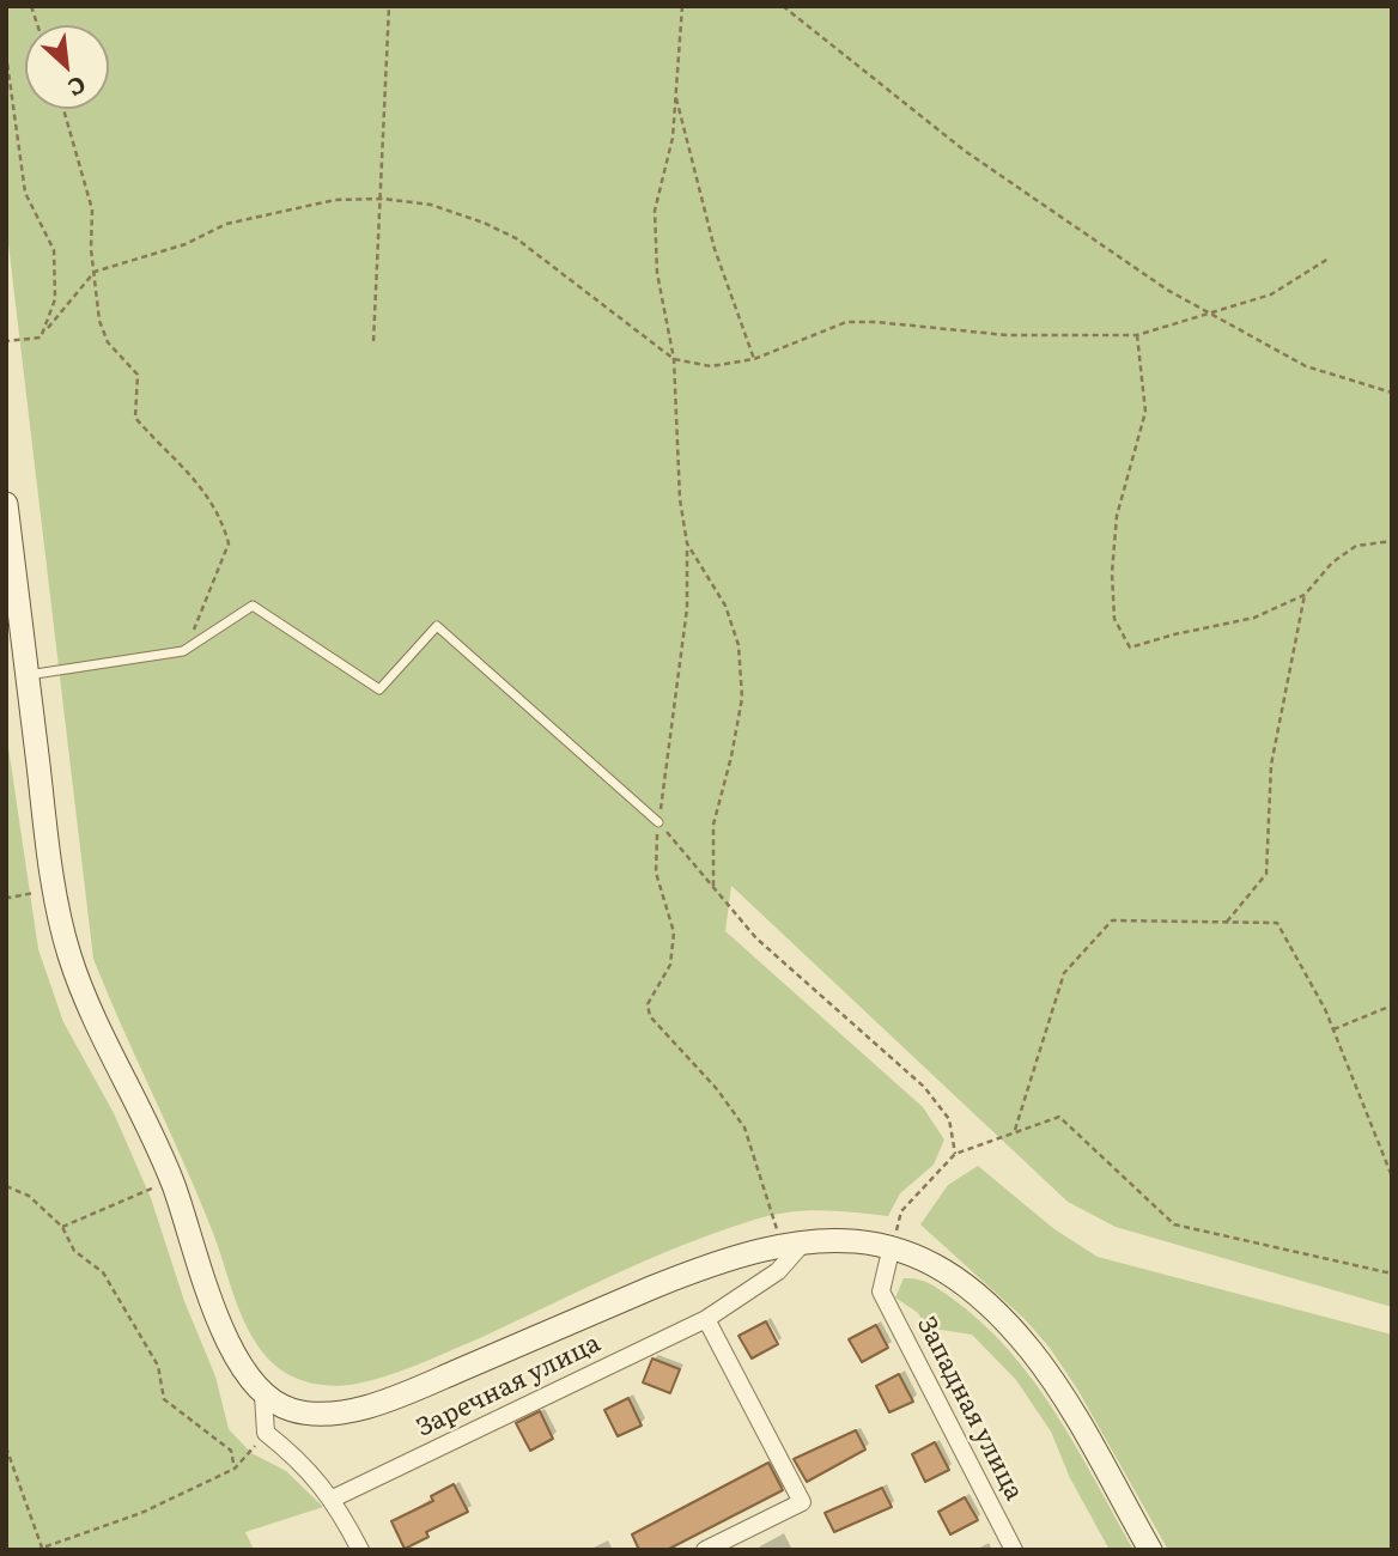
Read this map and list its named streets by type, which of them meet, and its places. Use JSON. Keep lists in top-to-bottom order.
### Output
{
  "streets": {
    "street": ["Заречная улица", "Западная улица"]
  },
  "north": "bottom right"
}
